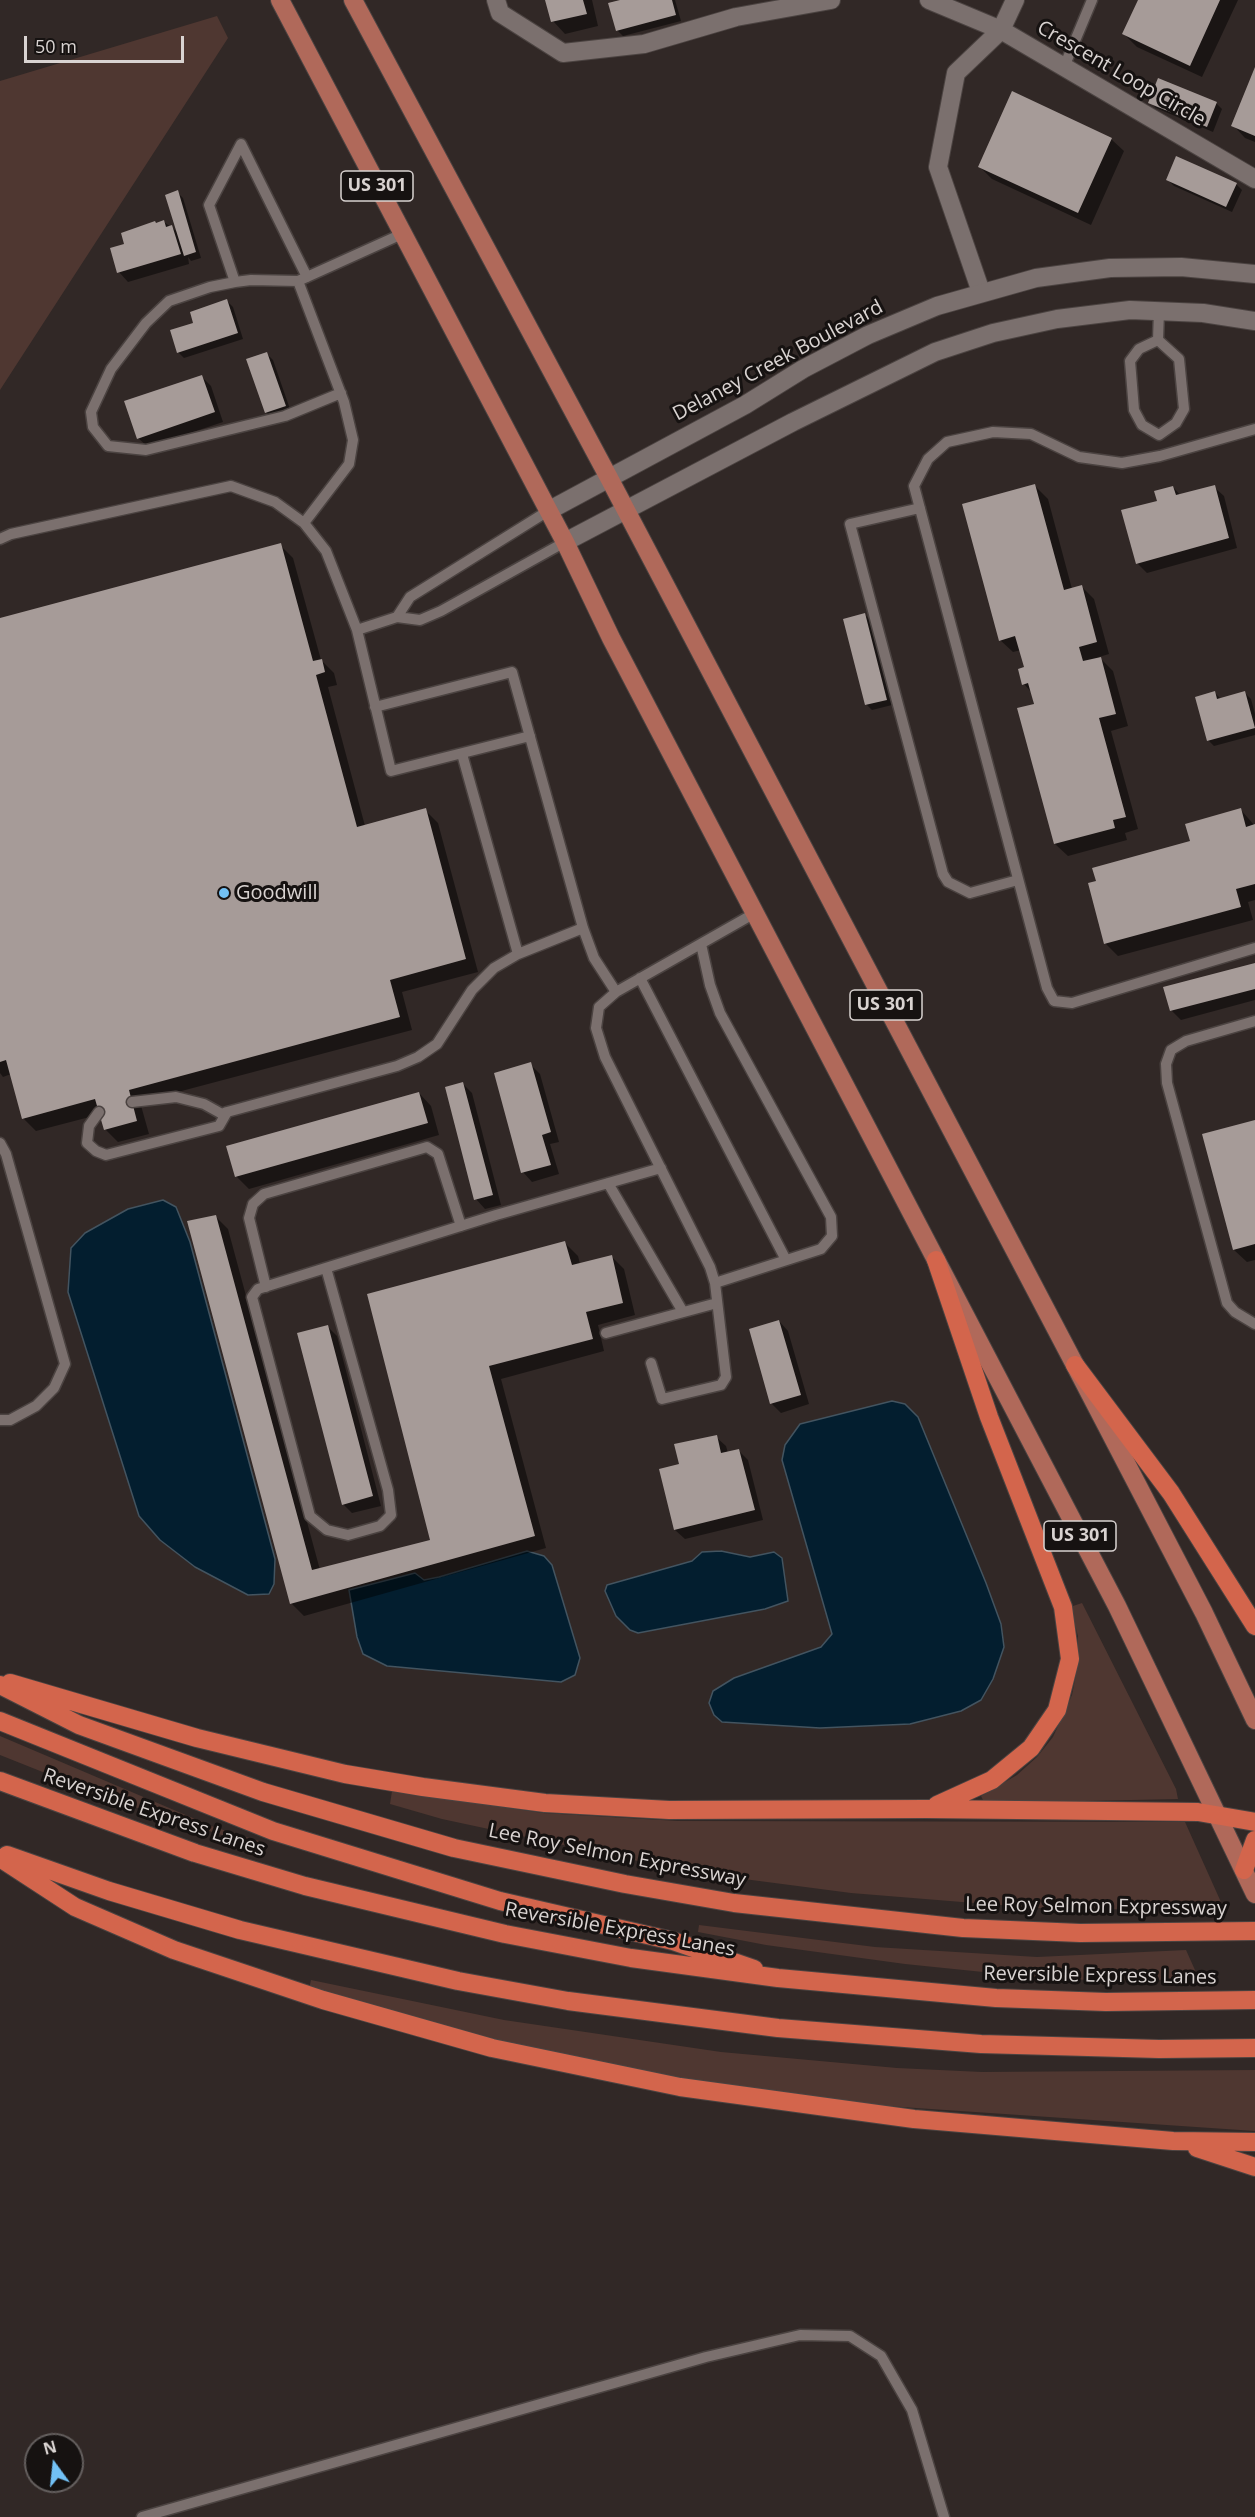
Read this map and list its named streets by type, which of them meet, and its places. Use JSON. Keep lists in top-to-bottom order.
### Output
{
  "streets": {
    "highway": ["Reversible Express Lanes", "Lee Roy Selmon Expressway"],
    "main road": ["US 301"],
    "street": ["Crescent Loop Circle", "Delaney Creek Boulevard"]
  },
  "crossings": [
    ["US 301", "Delaney Creek Boulevard"]
  ],
  "places": ["Goodwill"],
  "scale_bar": "50 m",
  "north": "top"
}
